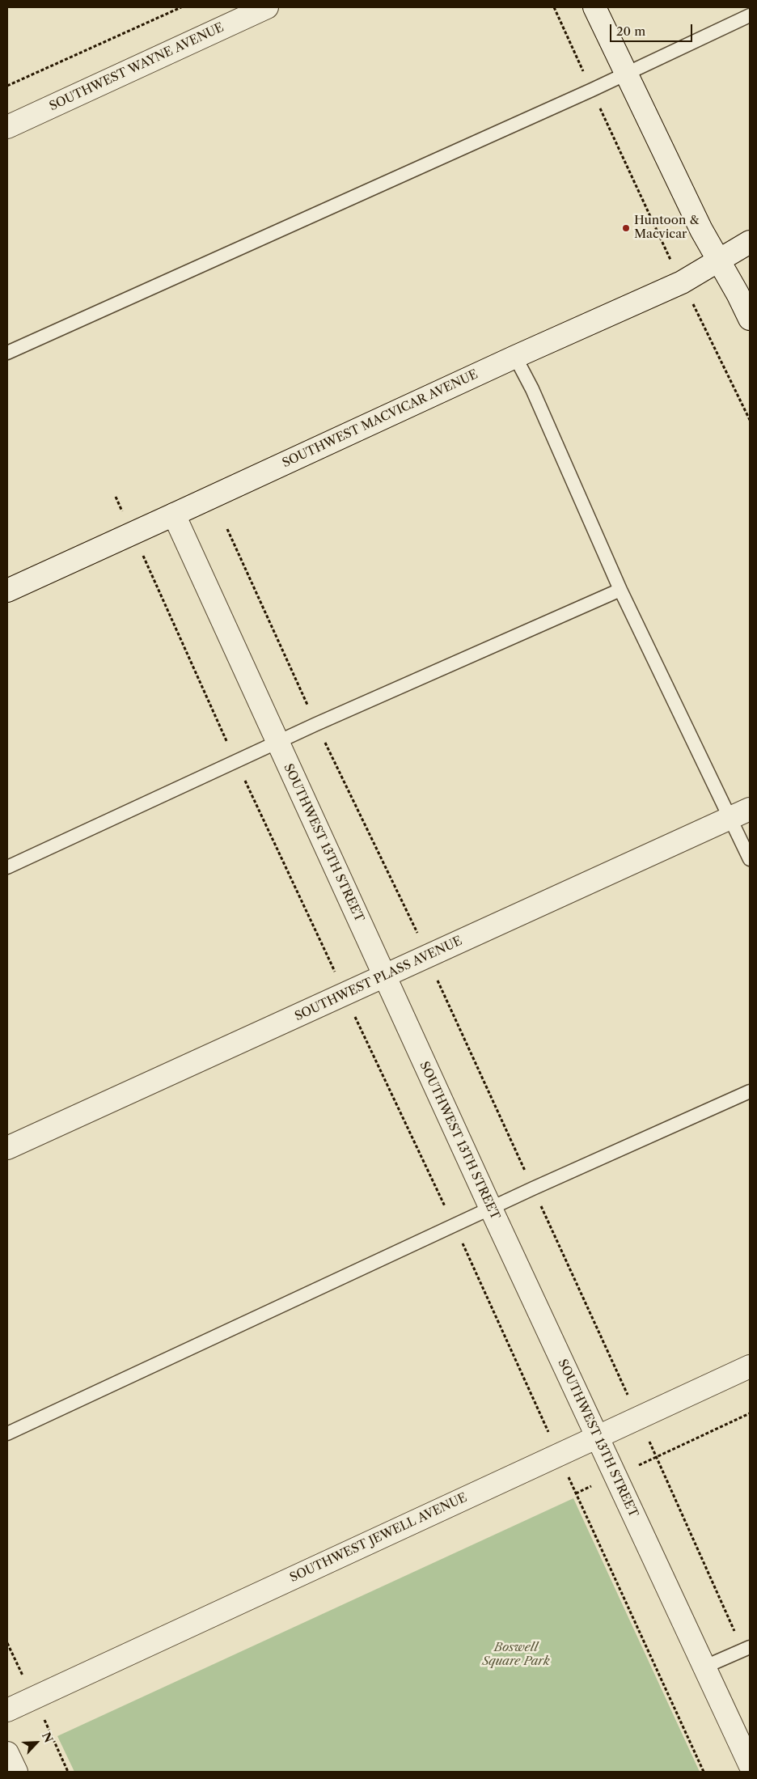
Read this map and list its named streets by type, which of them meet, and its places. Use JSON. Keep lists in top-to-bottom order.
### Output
{
  "streets": {
    "street": [
      "SOUTHWEST WAYNE AVENUE",
      "SOUTHWEST MACVICAR AVENUE",
      "SOUTHWEST 13TH STREET",
      "SOUTHWEST PLASS AVENUE",
      "SOUTHWEST JEWELL AVENUE"
    ]
  },
  "crossings": [
    ["SOUTHWEST MACVICAR AVENUE", "SOUTHWEST 13TH STREET"],
    ["SOUTHWEST 13TH STREET", "SOUTHWEST PLASS AVENUE"],
    ["SOUTHWEST 13TH STREET", "SOUTHWEST JEWELL AVENUE"]
  ],
  "parks": ["Boswell Square Park"],
  "places": ["Huntoon & Macvicar"],
  "scale_bar": "20 m",
  "north": "top right"
}
